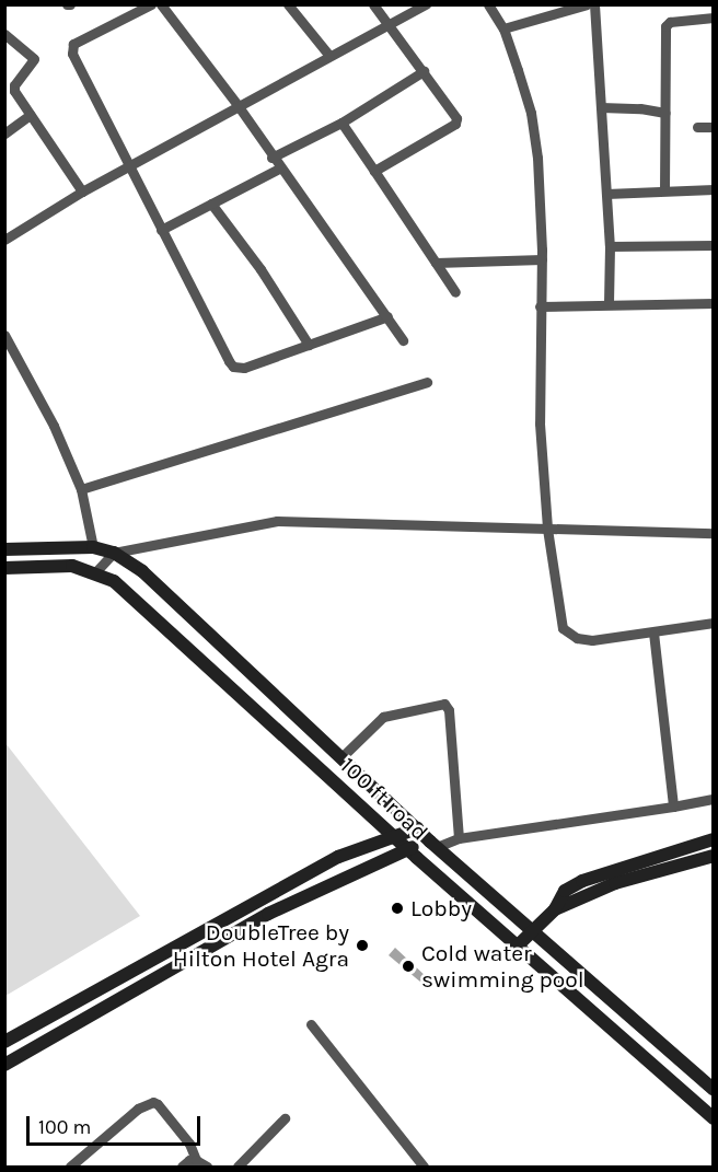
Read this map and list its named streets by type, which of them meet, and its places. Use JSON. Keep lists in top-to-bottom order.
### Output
{
  "streets": {
    "main road": ["100 ft road"]
  },
  "places": ["Lobby", "DoubleTree by Hilton Hotel Agra", "Cold water swimming pool"],
  "scale_bar": "100 m"
}
